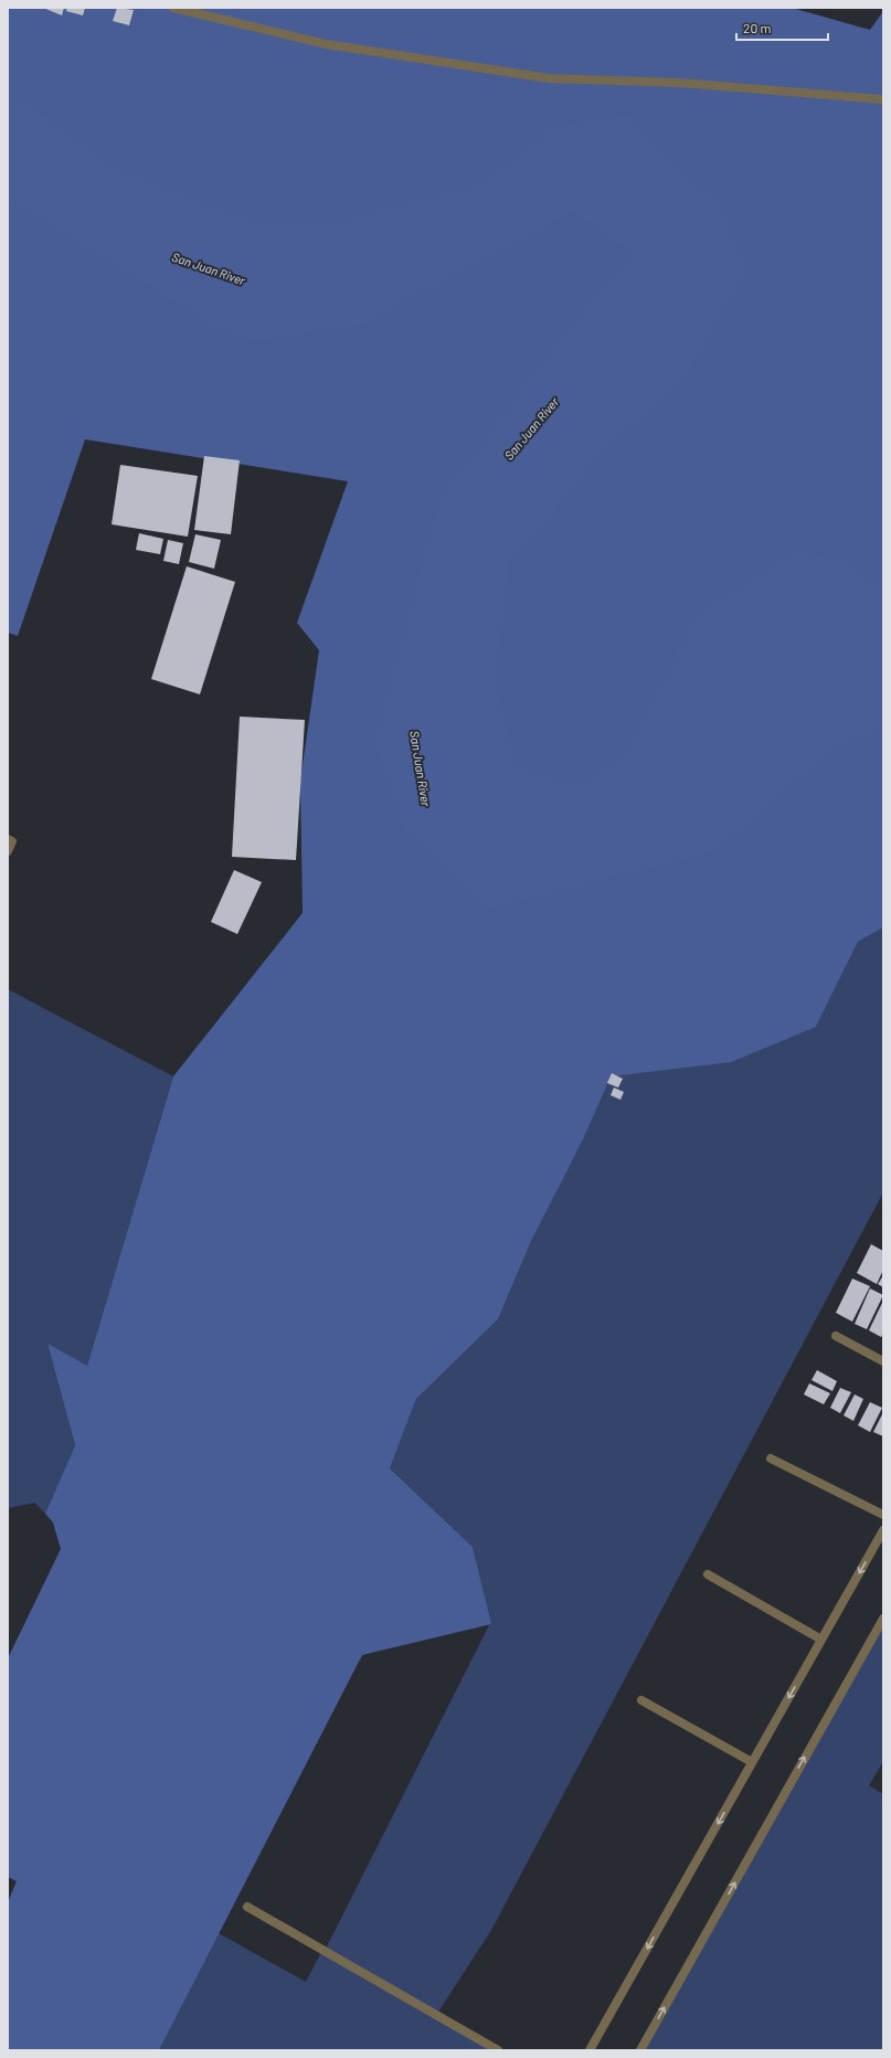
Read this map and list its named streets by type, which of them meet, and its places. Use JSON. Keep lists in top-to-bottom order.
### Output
{
  "water": ["San Juan River"],
  "scale_bar": "20 m"
}
